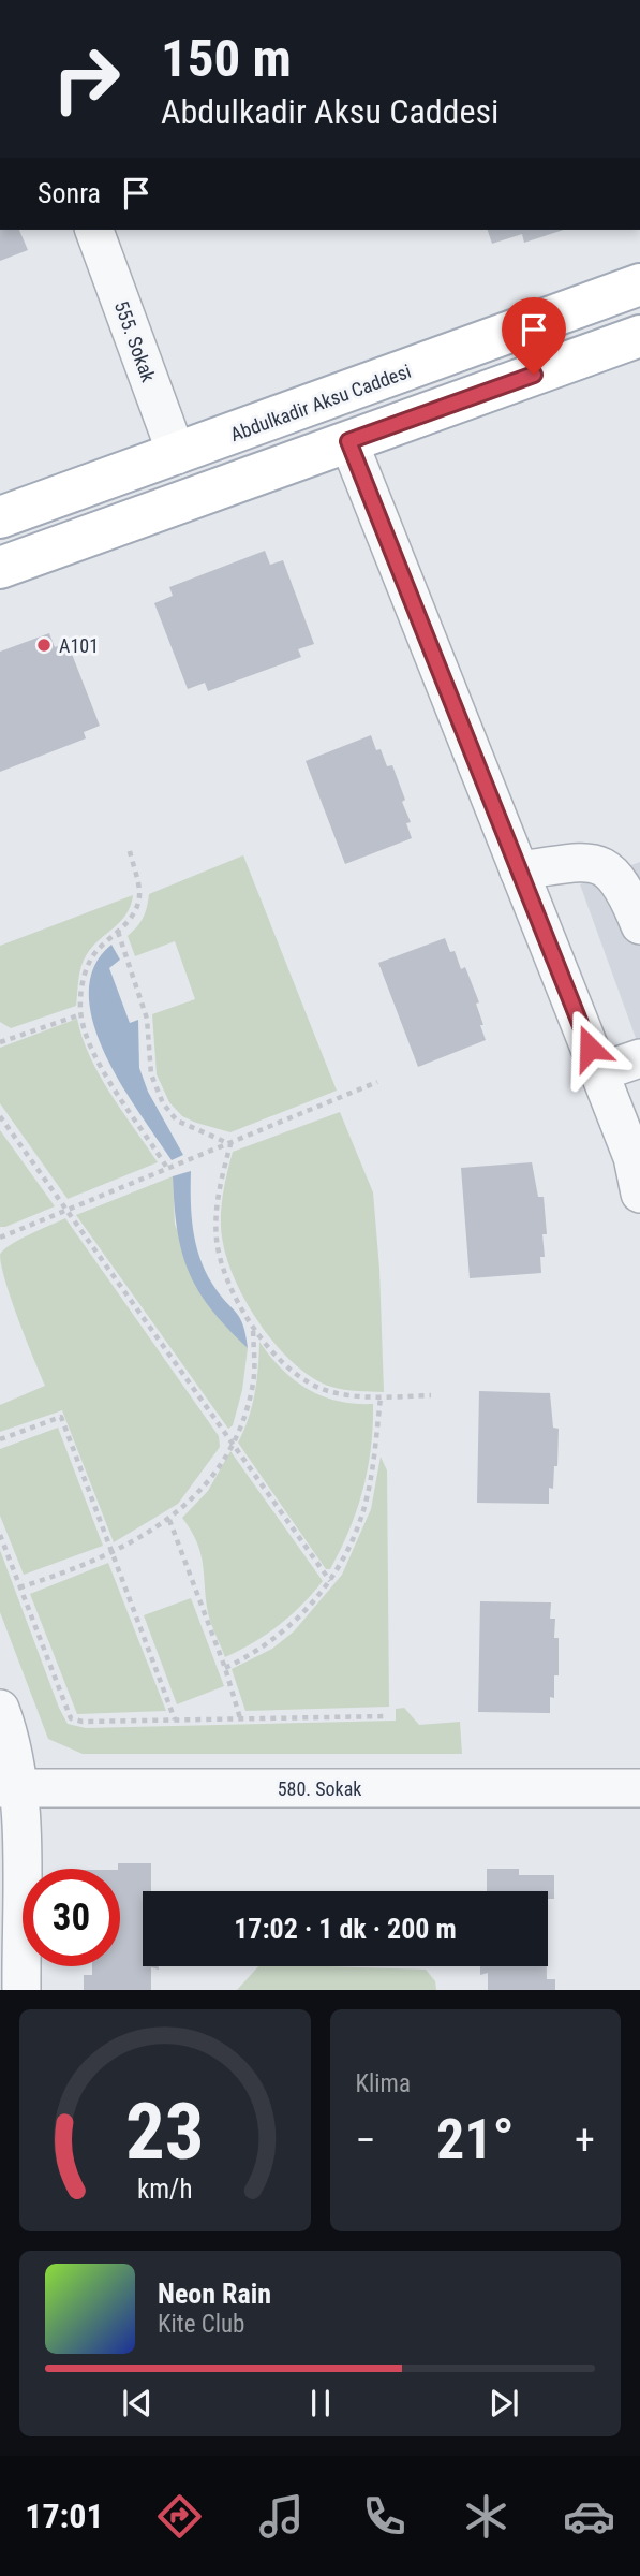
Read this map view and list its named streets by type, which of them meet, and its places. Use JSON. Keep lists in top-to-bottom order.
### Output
{
  "streets": {
    "main road": ["Abdulkadir Aksu Caddesi"],
    "street": ["555. Sokak", "580. Sokak"]
  },
  "crossings": [
    ["555. Sokak", "Abdulkadir Aksu Caddesi"]
  ],
  "places": ["A101"],
  "page": {
    "turn": ["150 m", "Abdulkadir Aksu Caddesi"],
    "then": "Sonra",
    "limit": "30",
    "trip": "17:02 · 1 dk · 200 m",
    "tile": "Klima",
    "heat": ["−", "21°", "+"],
    "song": ["Neon Rain", "Kite Club"],
    "tabs": "17:01",
    "gauge": ["23", "km/h"]
  }
}
